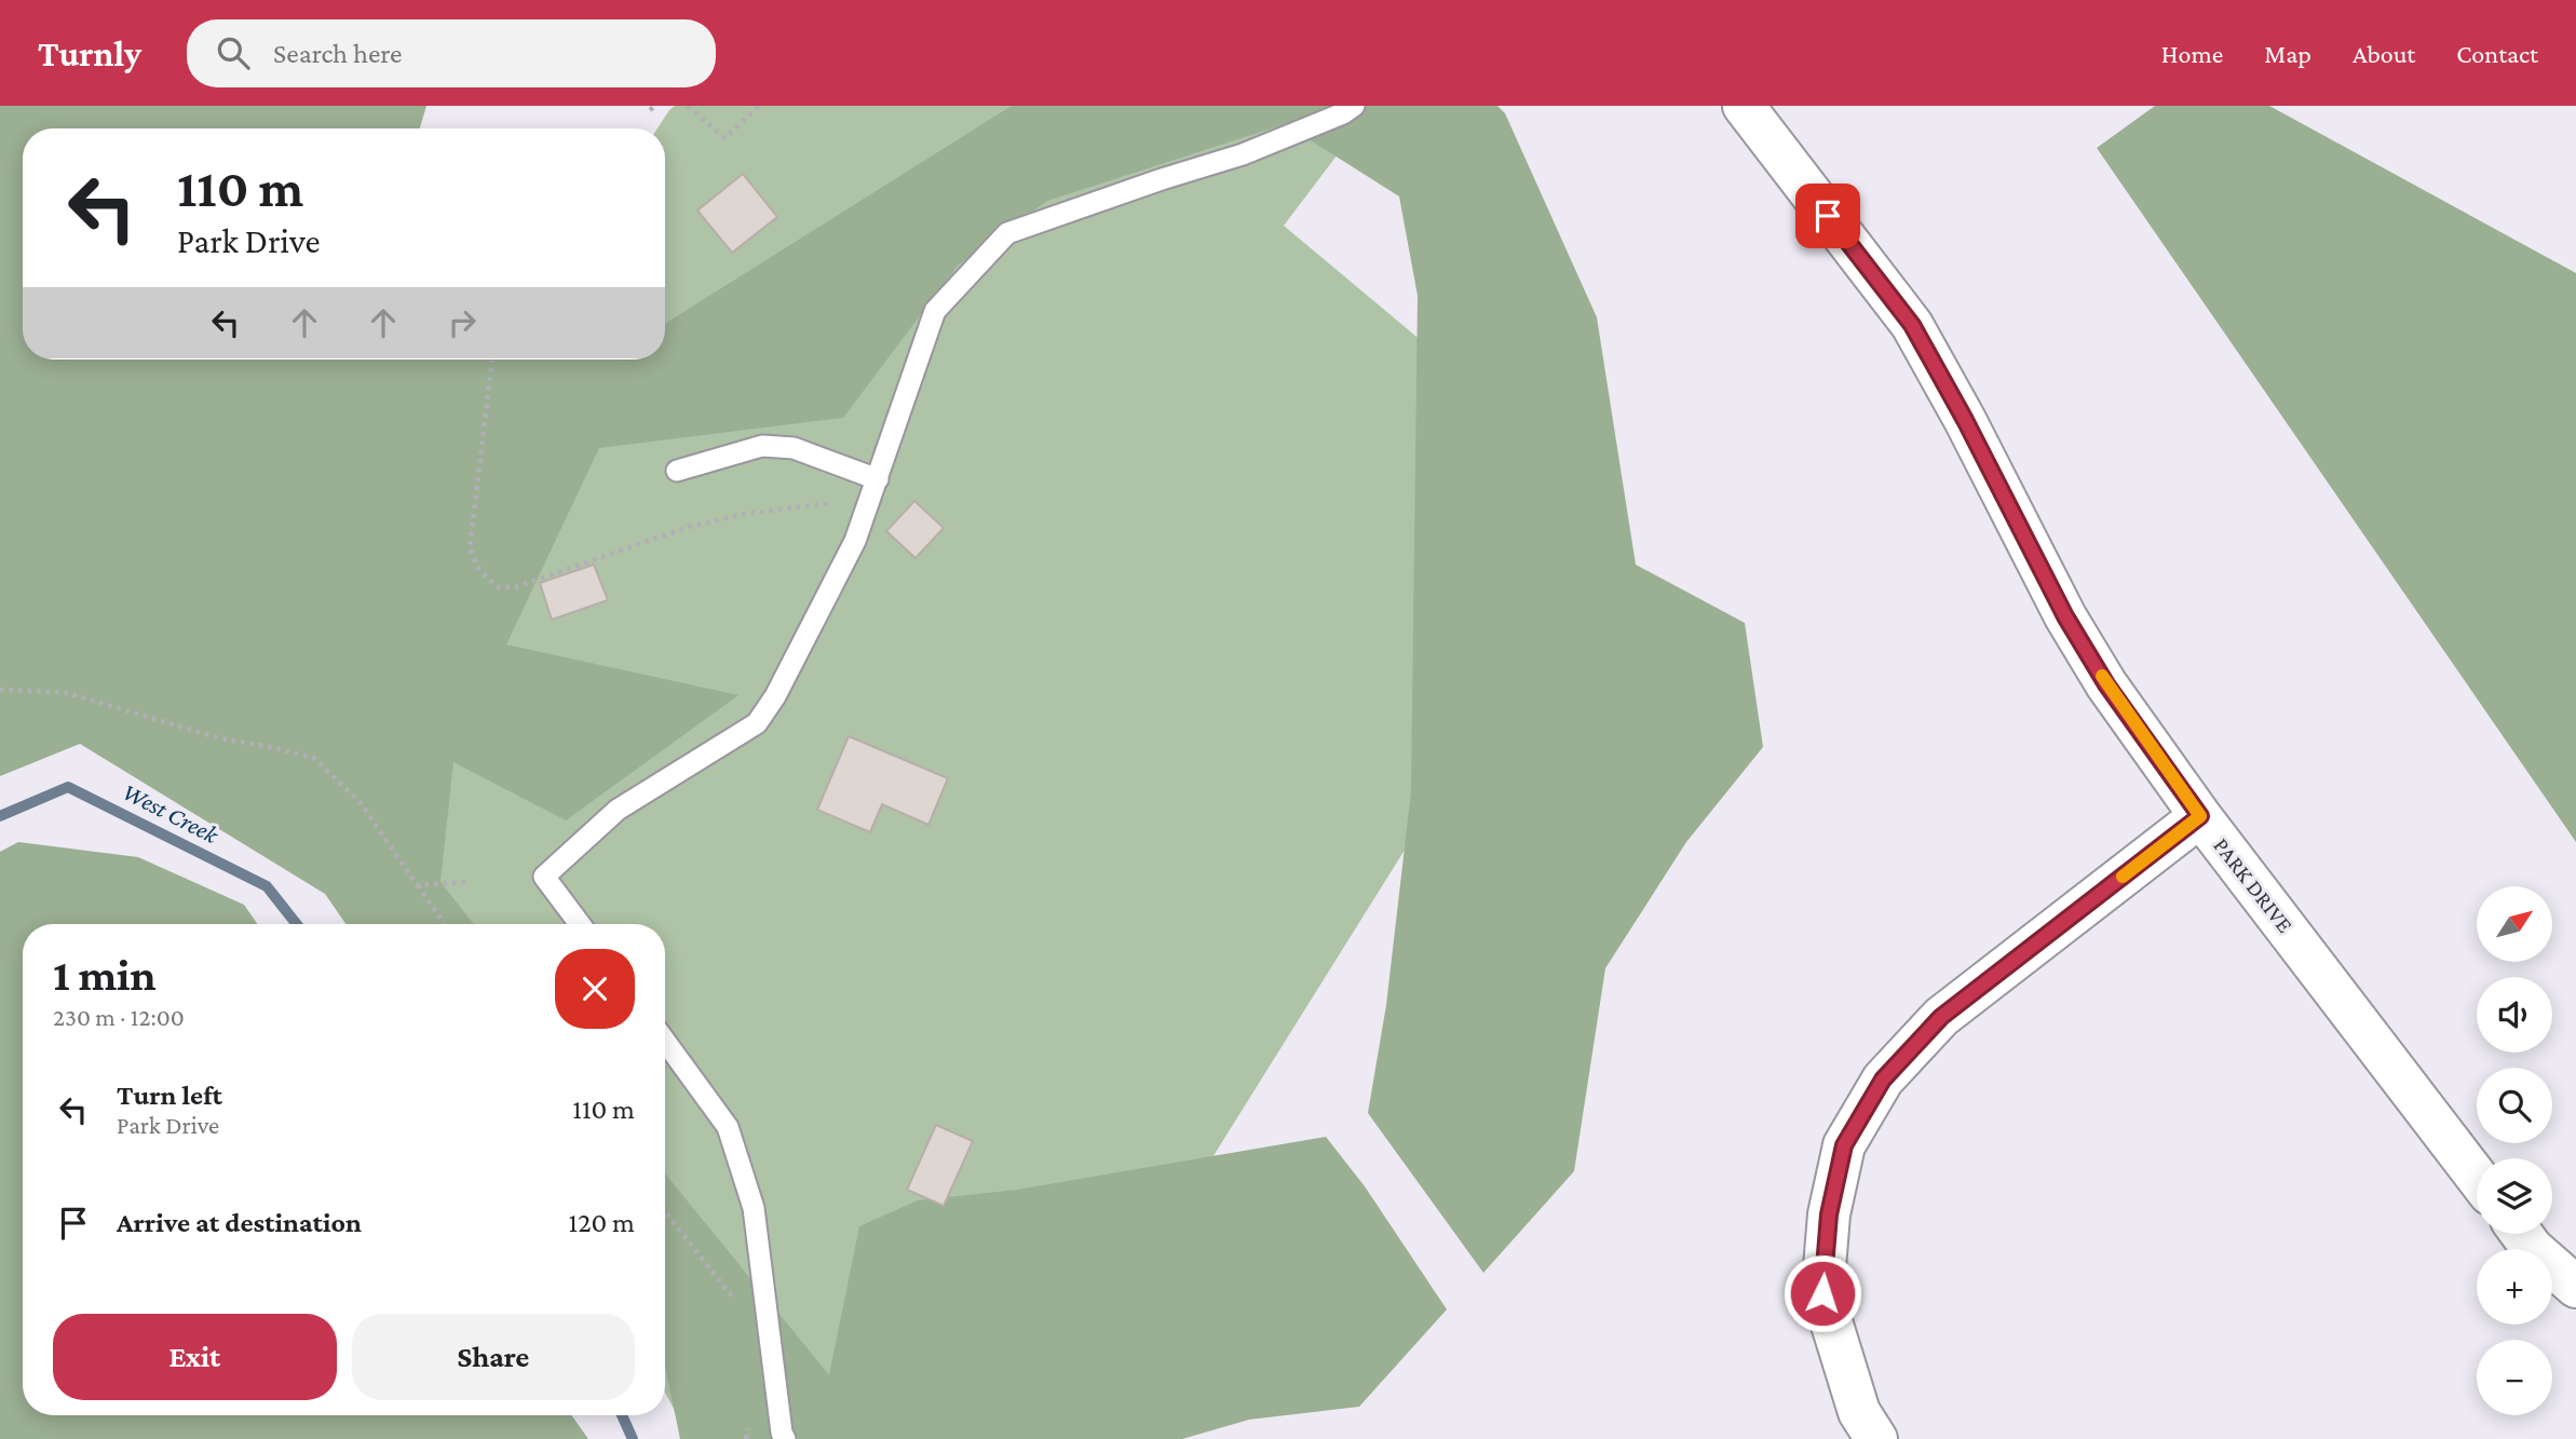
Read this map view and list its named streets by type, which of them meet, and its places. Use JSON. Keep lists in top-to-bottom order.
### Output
{
  "streets": {
    "street": ["PARK DRIVE"]
  },
  "water": ["West Creek"],
  "north": "top right",
  "page": {
    "header": "Turnly",
    "search": "Search here",
    "nav": [
      "Home",
      "Map",
      "About",
      "Contact"
    ],
    "turn": ["110 m", "Park Drive"],
    "map_buttons": ["+", "−"],
    "heading": ["1 min", "230 m · 12:00"],
    "list": [
      {
        "name": "Turn left",
        "note": "Park Drive",
        "value": "110 m"
      },
      {
        "name": "Arrive at destination",
        "value": "120 m"
      }
    ],
    "buttons": ["Exit", "Share"]
  }
}
